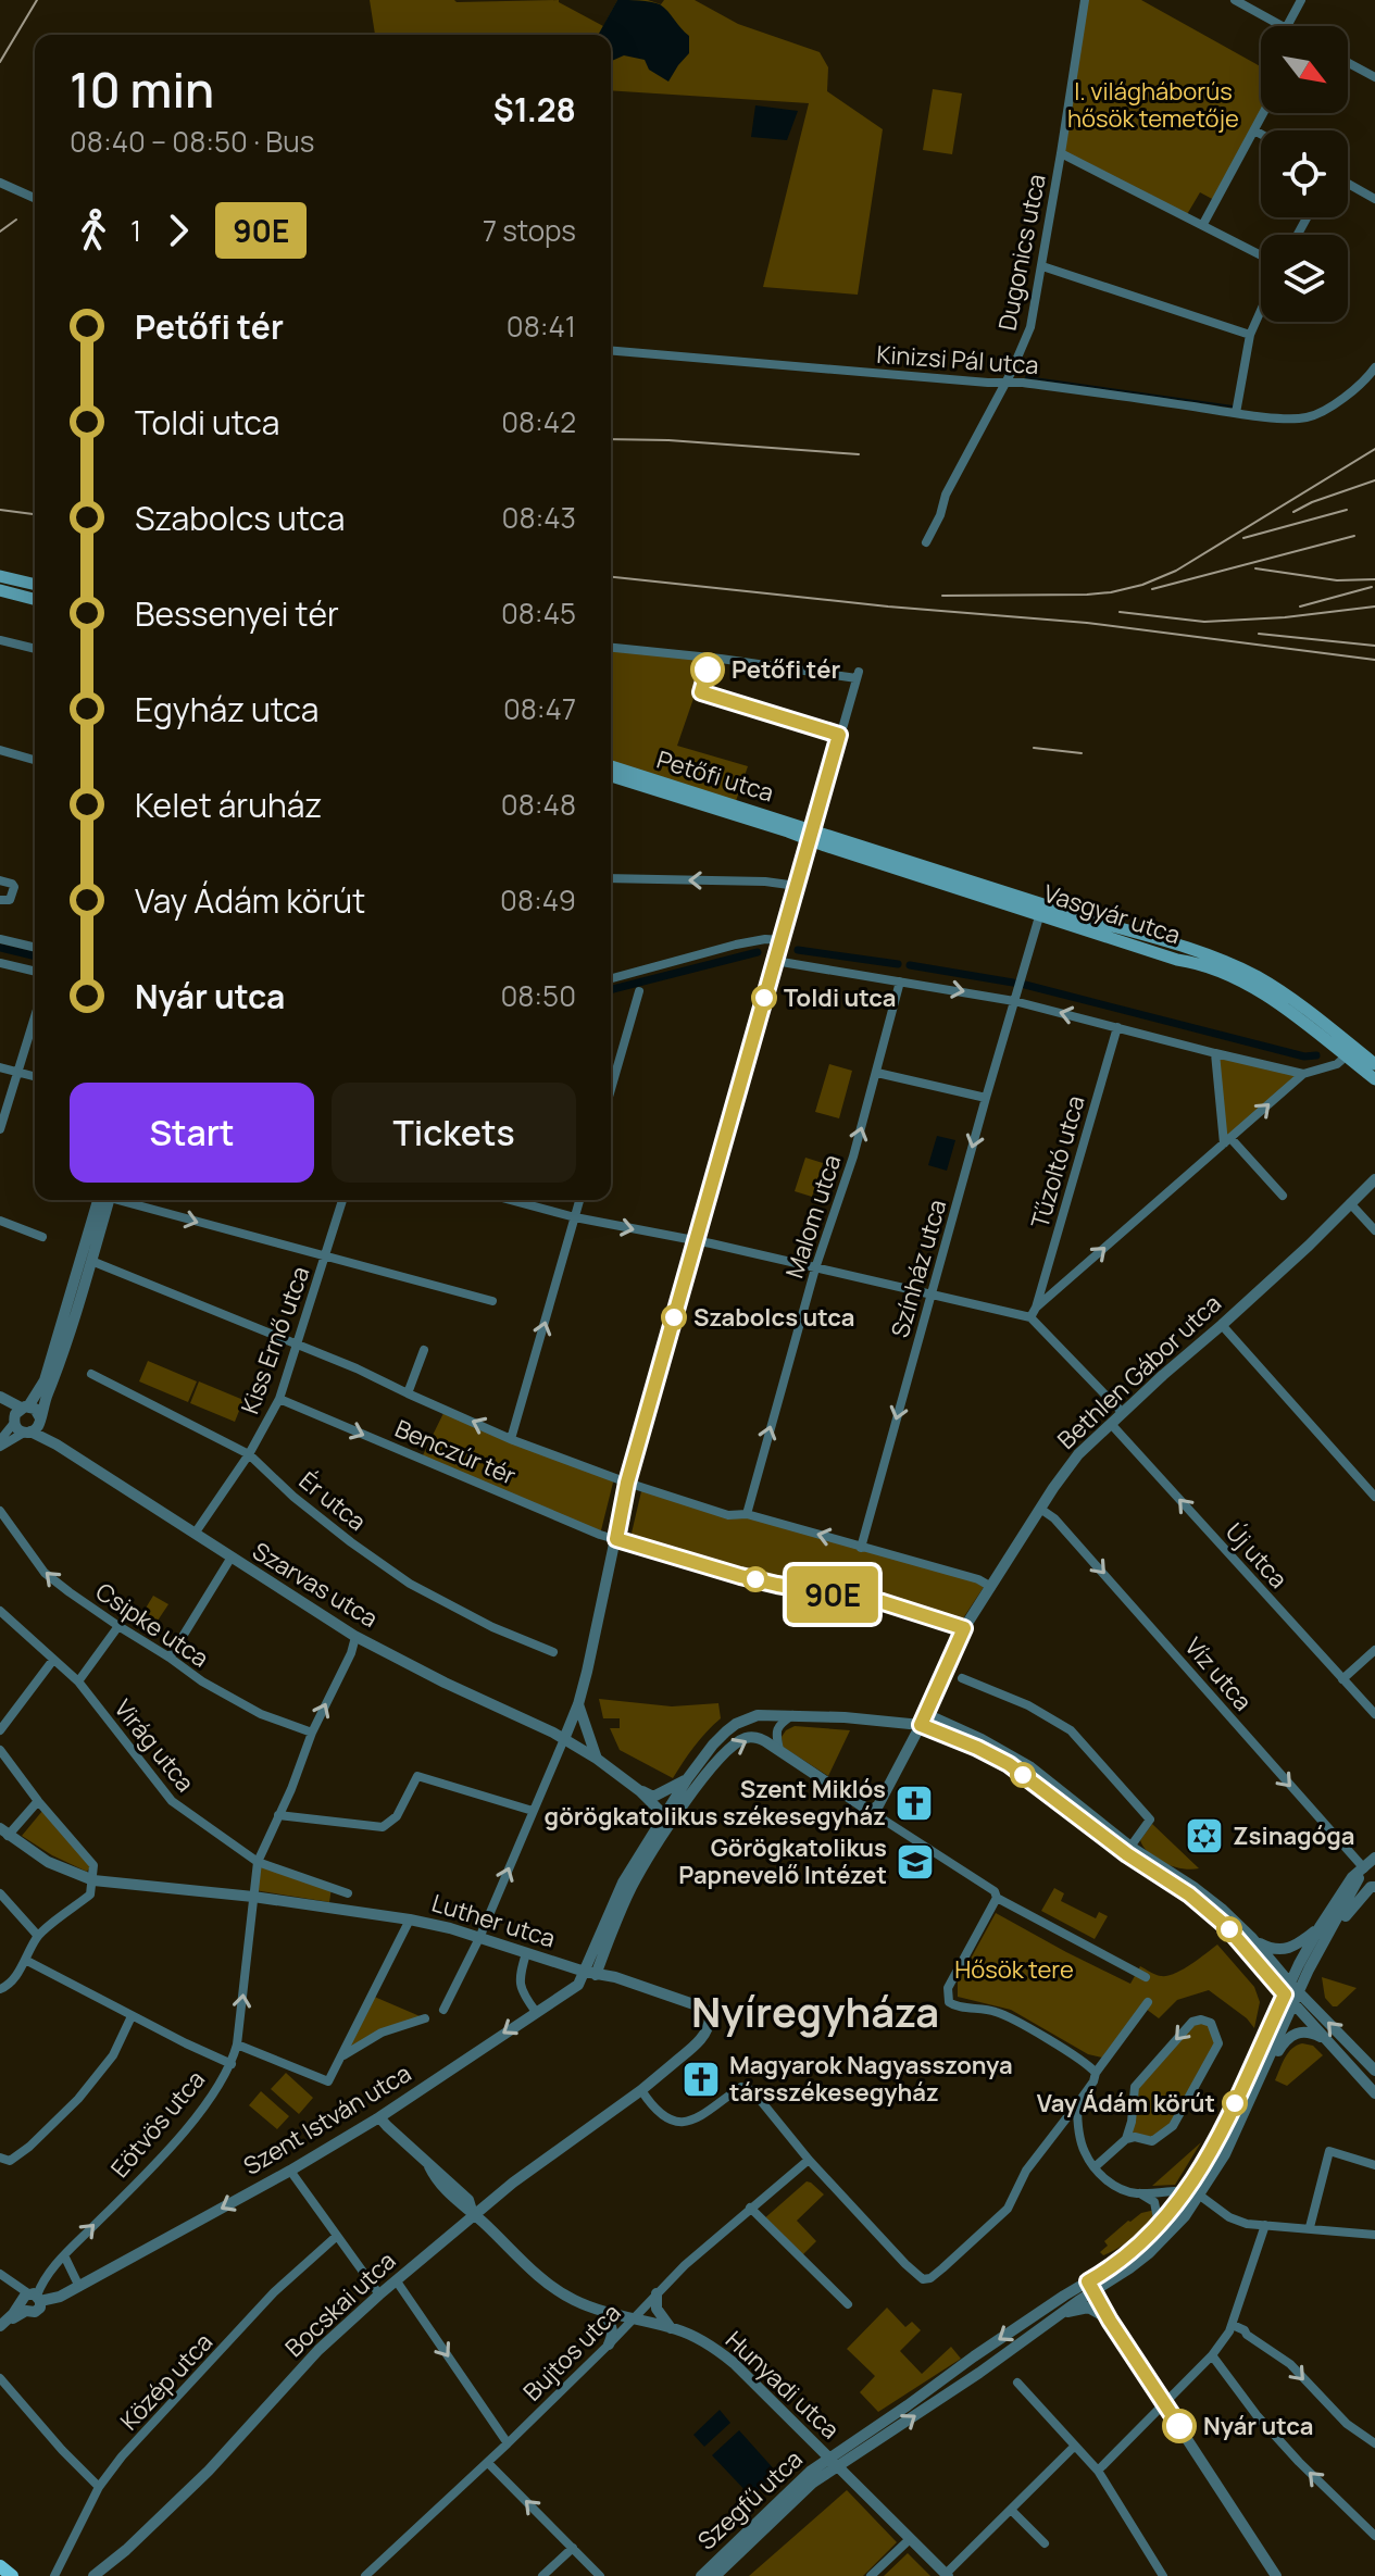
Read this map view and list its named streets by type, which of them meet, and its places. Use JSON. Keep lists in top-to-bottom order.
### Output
{
  "streets": {
    "main road": ["Petőfi utca", "Vasgyár utca"],
    "street": [
      "Dugonics utca",
      "Kinizsi Pál utca",
      "Tűzoltó utca",
      "Malom utca",
      "Színház utca",
      "Kiss Ernő utca",
      "Bethlen Gábor utca",
      "Benczúr tér",
      "Ér utca",
      "Új utca",
      "Szarvas utca",
      "Csipke utca",
      "Víz utca",
      "Virág utca",
      "Luther utca",
      "Szent István utca",
      "Eötvös utca",
      "Bocskai utca",
      "Bujtos utca",
      "Közép utca",
      "Hunyadi utca",
      "Szegfű utca"
    ]
  },
  "crossings": [
    ["Dugonics utca", "Kinizsi Pál utca"],
    ["Petőfi utca", "Vasgyár utca"],
    ["Vasgyár utca", "Színház utca"],
    ["Malom utca", "Benczúr tér"],
    ["Színház utca", "Benczúr tér"],
    ["Kiss Ernő utca", "Benczúr tér"],
    ["Kiss Ernő utca", "Ér utca"],
    ["Kiss Ernő utca", "Szarvas utca"],
    ["Bethlen Gábor utca", "Benczúr tér"],
    ["Bethlen Gábor utca", "Új utca"],
    ["Bethlen Gábor utca", "Víz utca"],
    ["Szarvas utca", "Eötvös utca"],
    ["Csipke utca", "Eötvös utca"],
    ["Virág utca", "Eötvös utca"],
    ["Luther utca", "Szent István utca"],
    ["Luther utca", "Eötvös utca"],
    ["Luther utca", "Bocskai utca"],
    ["Szent István utca", "Eötvös utca"],
    ["Szent István utca", "Hunyadi utca"],
    ["Bocskai utca", "Hunyadi utca"],
    ["Bujtos utca", "Hunyadi utca"],
    ["Hunyadi utca", "Szegfű utca"]
  ],
  "one_way": [
    "Malom utca",
    "Színház utca",
    "Új utca",
    "Csipke utca",
    "Víz utca",
    "Szent István utca",
    "Eötvös utca"
  ],
  "districts": ["Nyíregyháza"],
  "parks": ["I. világháborús hősök temetője", "Hősök tere"],
  "places": {
    "other": [
      "Petőfi tér",
      "Toldi utca",
      "Szabolcs utca",
      "Vay Ádám körút",
      "Nyár utca"
    ],
    "church": ["Szent Miklós görögkatolikus székesegyház", "Magyarok Nagyasszonya társszékesegyház"],
    "synagogue": ["Zsinagóga"],
    "school or university": ["Görögkatolikus Papnevelő Intézet"]
  },
  "lines": ["bus line 90E"],
  "north": "bottom right",
  "page": {
    "on_map": "90E",
    "heading": ["10 min", "08:40 – 08:50 · Bus", "$1.28"],
    "legs": ["1", "90E", "7 stops"],
    "list": [
      {
        "name": "Petőfi tér",
        "value": "08:41"
      },
      {
        "name": "Toldi utca",
        "value": "08:42"
      },
      {
        "name": "Szabolcs utca",
        "value": "08:43"
      },
      {
        "name": "Bessenyei tér",
        "value": "08:45"
      },
      {
        "name": "Egyház utca",
        "value": "08:47"
      },
      {
        "name": "Kelet áruház",
        "value": "08:48"
      },
      {
        "name": "Vay Ádám körút",
        "value": "08:49"
      },
      {
        "name": "Nyár utca",
        "value": "08:50"
      }
    ],
    "buttons": ["Start", "Tickets"]
  }
}
